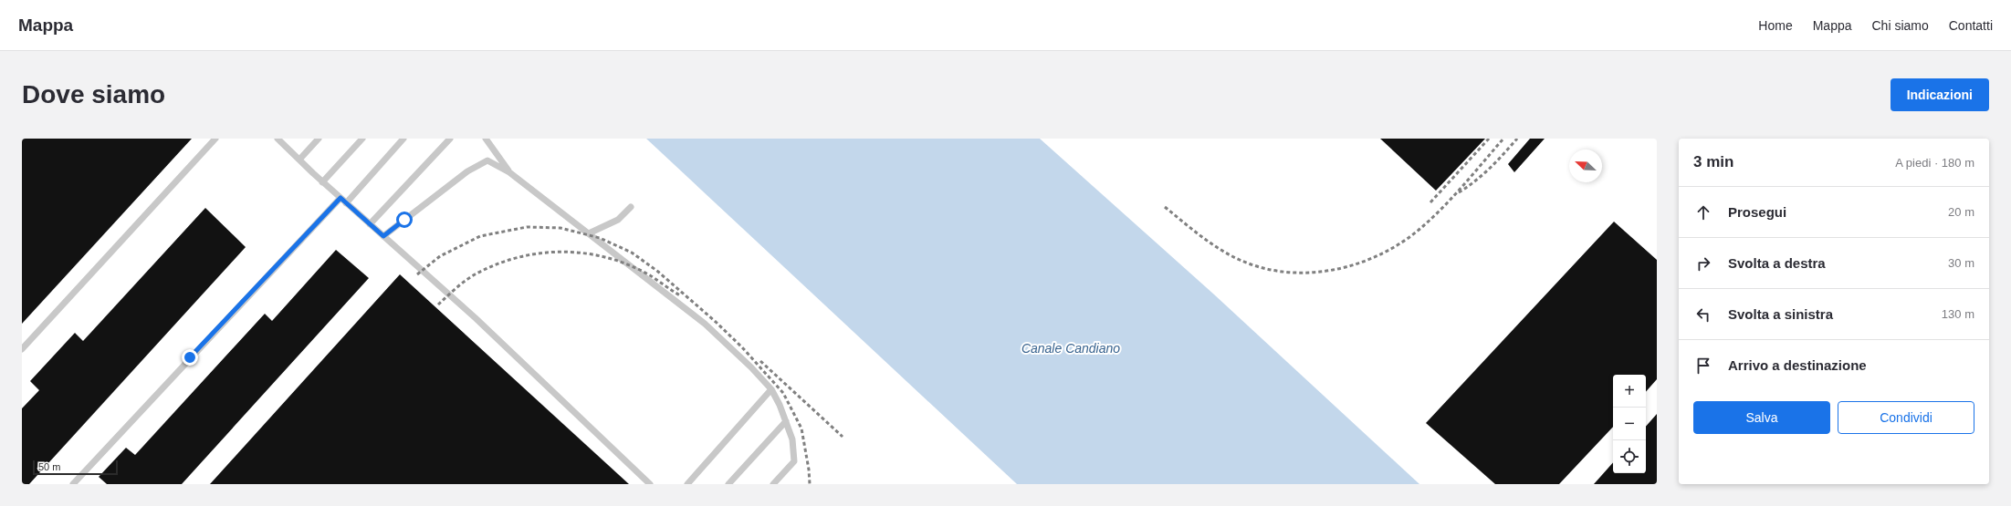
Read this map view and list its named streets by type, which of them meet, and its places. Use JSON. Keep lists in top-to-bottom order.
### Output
{
  "water": ["Canale Candiano"],
  "scale_bar": "50 m",
  "north": "top left",
  "page": {
    "header": "Mappa",
    "nav": [
      "Home",
      "Mappa",
      "Chi siamo",
      "Contatti"
    ],
    "buttons": [
      "Indicazioni",
      ["Salva", "Condividi"]
    ],
    "title": "Dove siamo",
    "heading": ["3 min", "A piedi · 180 m"],
    "list": [
      ["Prosegui", "20 m"],
      ["Svolta a destra", "30 m"],
      ["Svolta a sinistra", "130 m"],
      "Arrivo a destinazione"
    ],
    "map_buttons": ["+", "−"],
    "scale": "50 m"
  }
}
